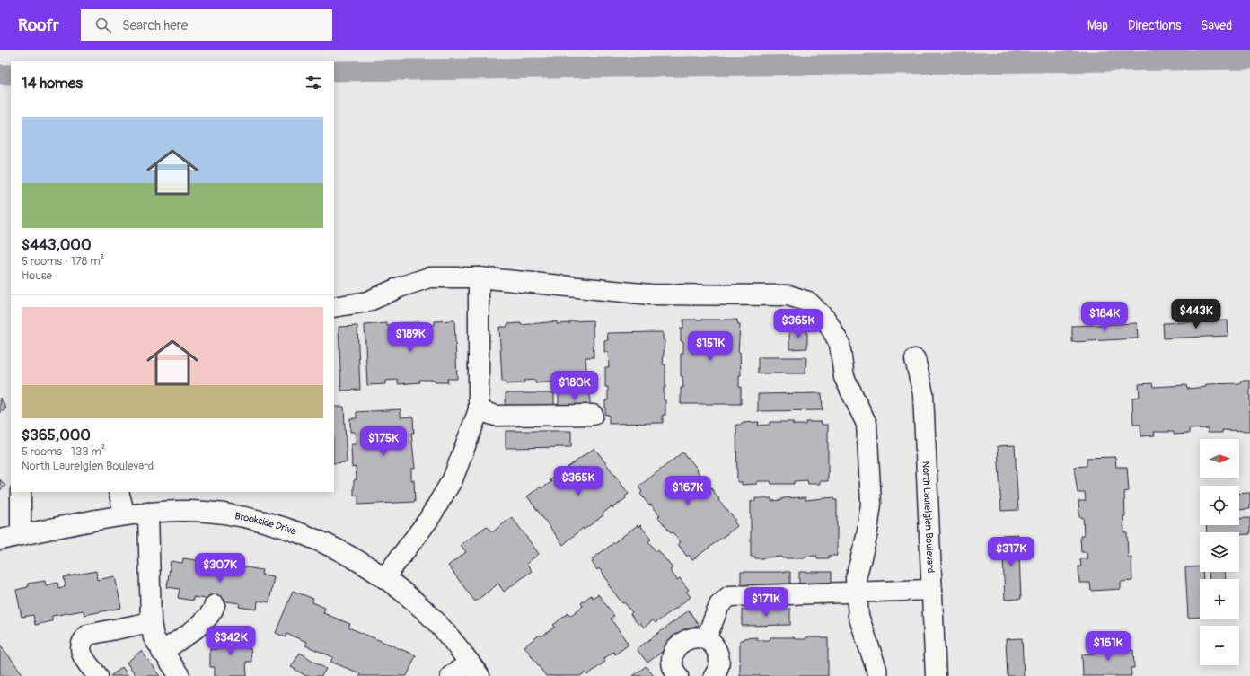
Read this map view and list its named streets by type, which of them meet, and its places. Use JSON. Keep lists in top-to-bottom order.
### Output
{
  "streets": {
    "street": ["North Laurelglen Boulevard", "Brookside Drive"]
  },
  "north": "right",
  "page": {
    "header": "Roofr",
    "search": "Search here",
    "nav": ["Map", "Directions", "Saved"],
    "heading": "14 homes",
    "list": [
      {
        "name": "$443,000",
        "note": "5 rooms · 178 m² · House"
      },
      {
        "name": "$365,000",
        "note": "5 rooms · 133 m² · North Laurelglen Boulevard"
      }
    ],
    "price": [
      "$443K",
      "$184K",
      "$365K",
      "$189K",
      "$151K",
      "$180K",
      "$175K",
      "$365K",
      "$167K",
      "$317K",
      "$307K",
      "$171K",
      "$342K",
      "$161K"
    ],
    "map_buttons": ["+", "−"]
  }
}
